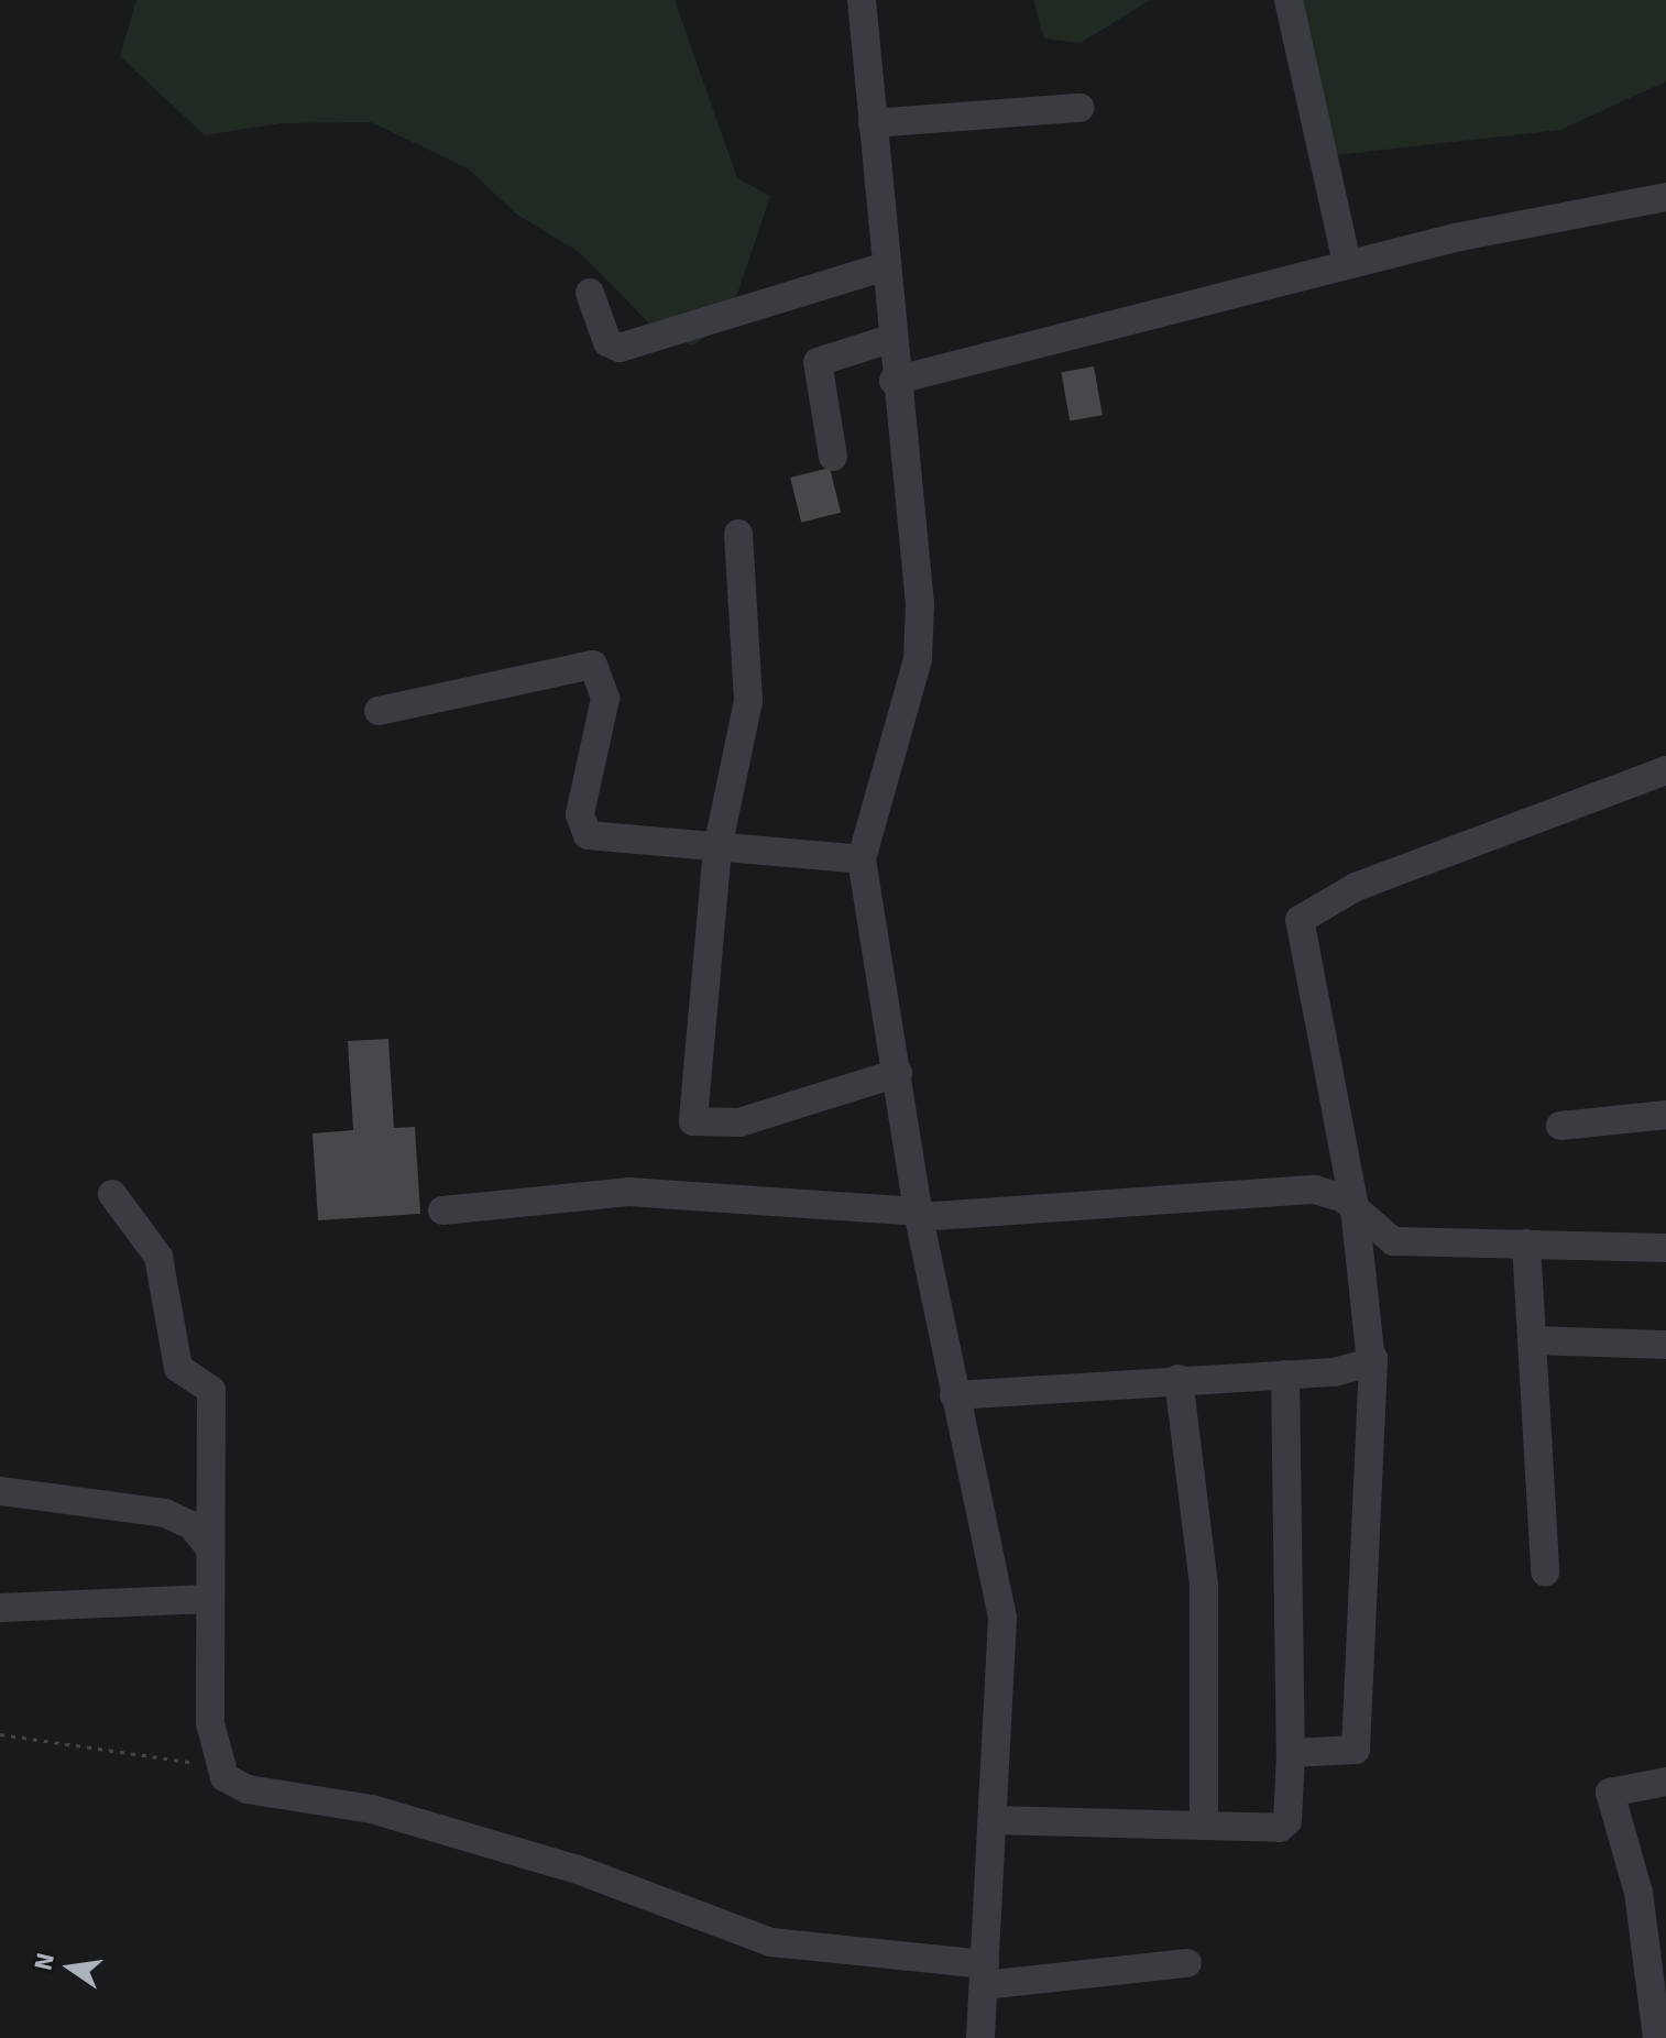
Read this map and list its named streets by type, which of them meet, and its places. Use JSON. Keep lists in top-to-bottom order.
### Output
{
  "north": "left"
}
